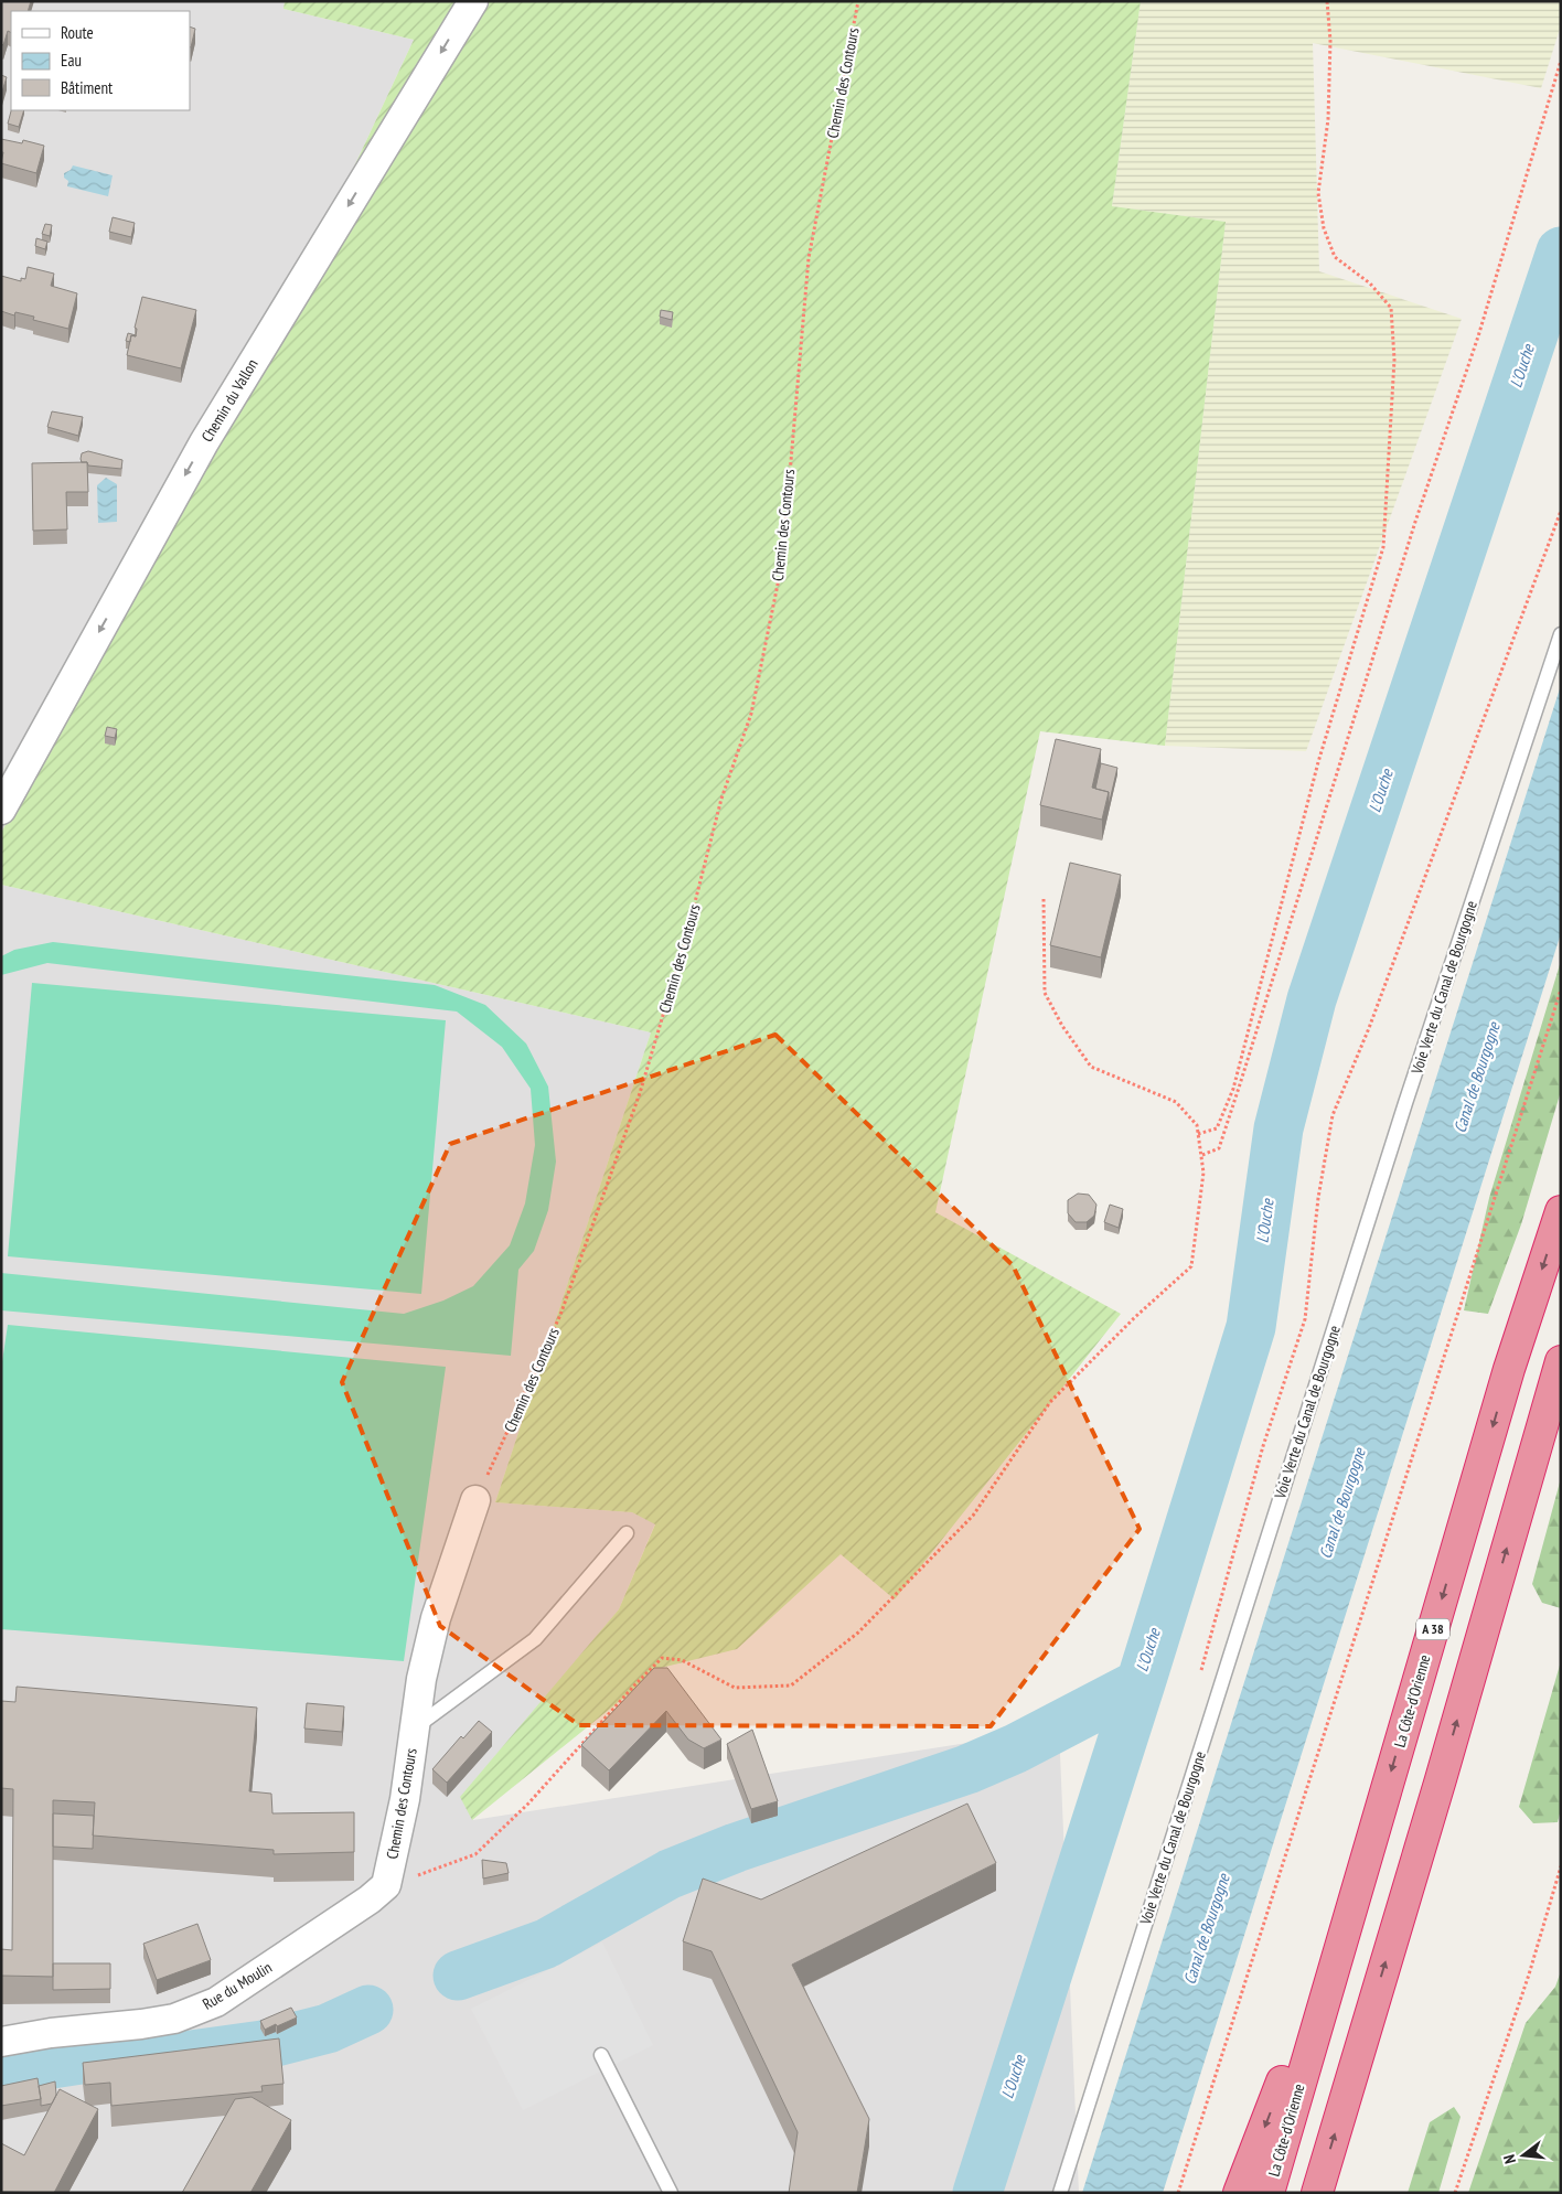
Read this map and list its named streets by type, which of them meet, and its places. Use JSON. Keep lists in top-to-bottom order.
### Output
{
  "streets": {
    "highway": ["A 38", "La Côte-d'Orienne"],
    "street": ["Chemin des Contours", "Chemin du Vallon", "Rue du Moulin"],
    "lane": ["Voie Verte du Canal de Bourgogne"]
  },
  "crossings": [
    ["Chemin des Contours", "Rue du Moulin"]
  ],
  "one_way": ["Chemin du Vallon"],
  "water": ["L'Ouche", "Canal de Bourgogne"],
  "legend": ["Route", "Eau", "Bâtiment"],
  "north": "left"
}
